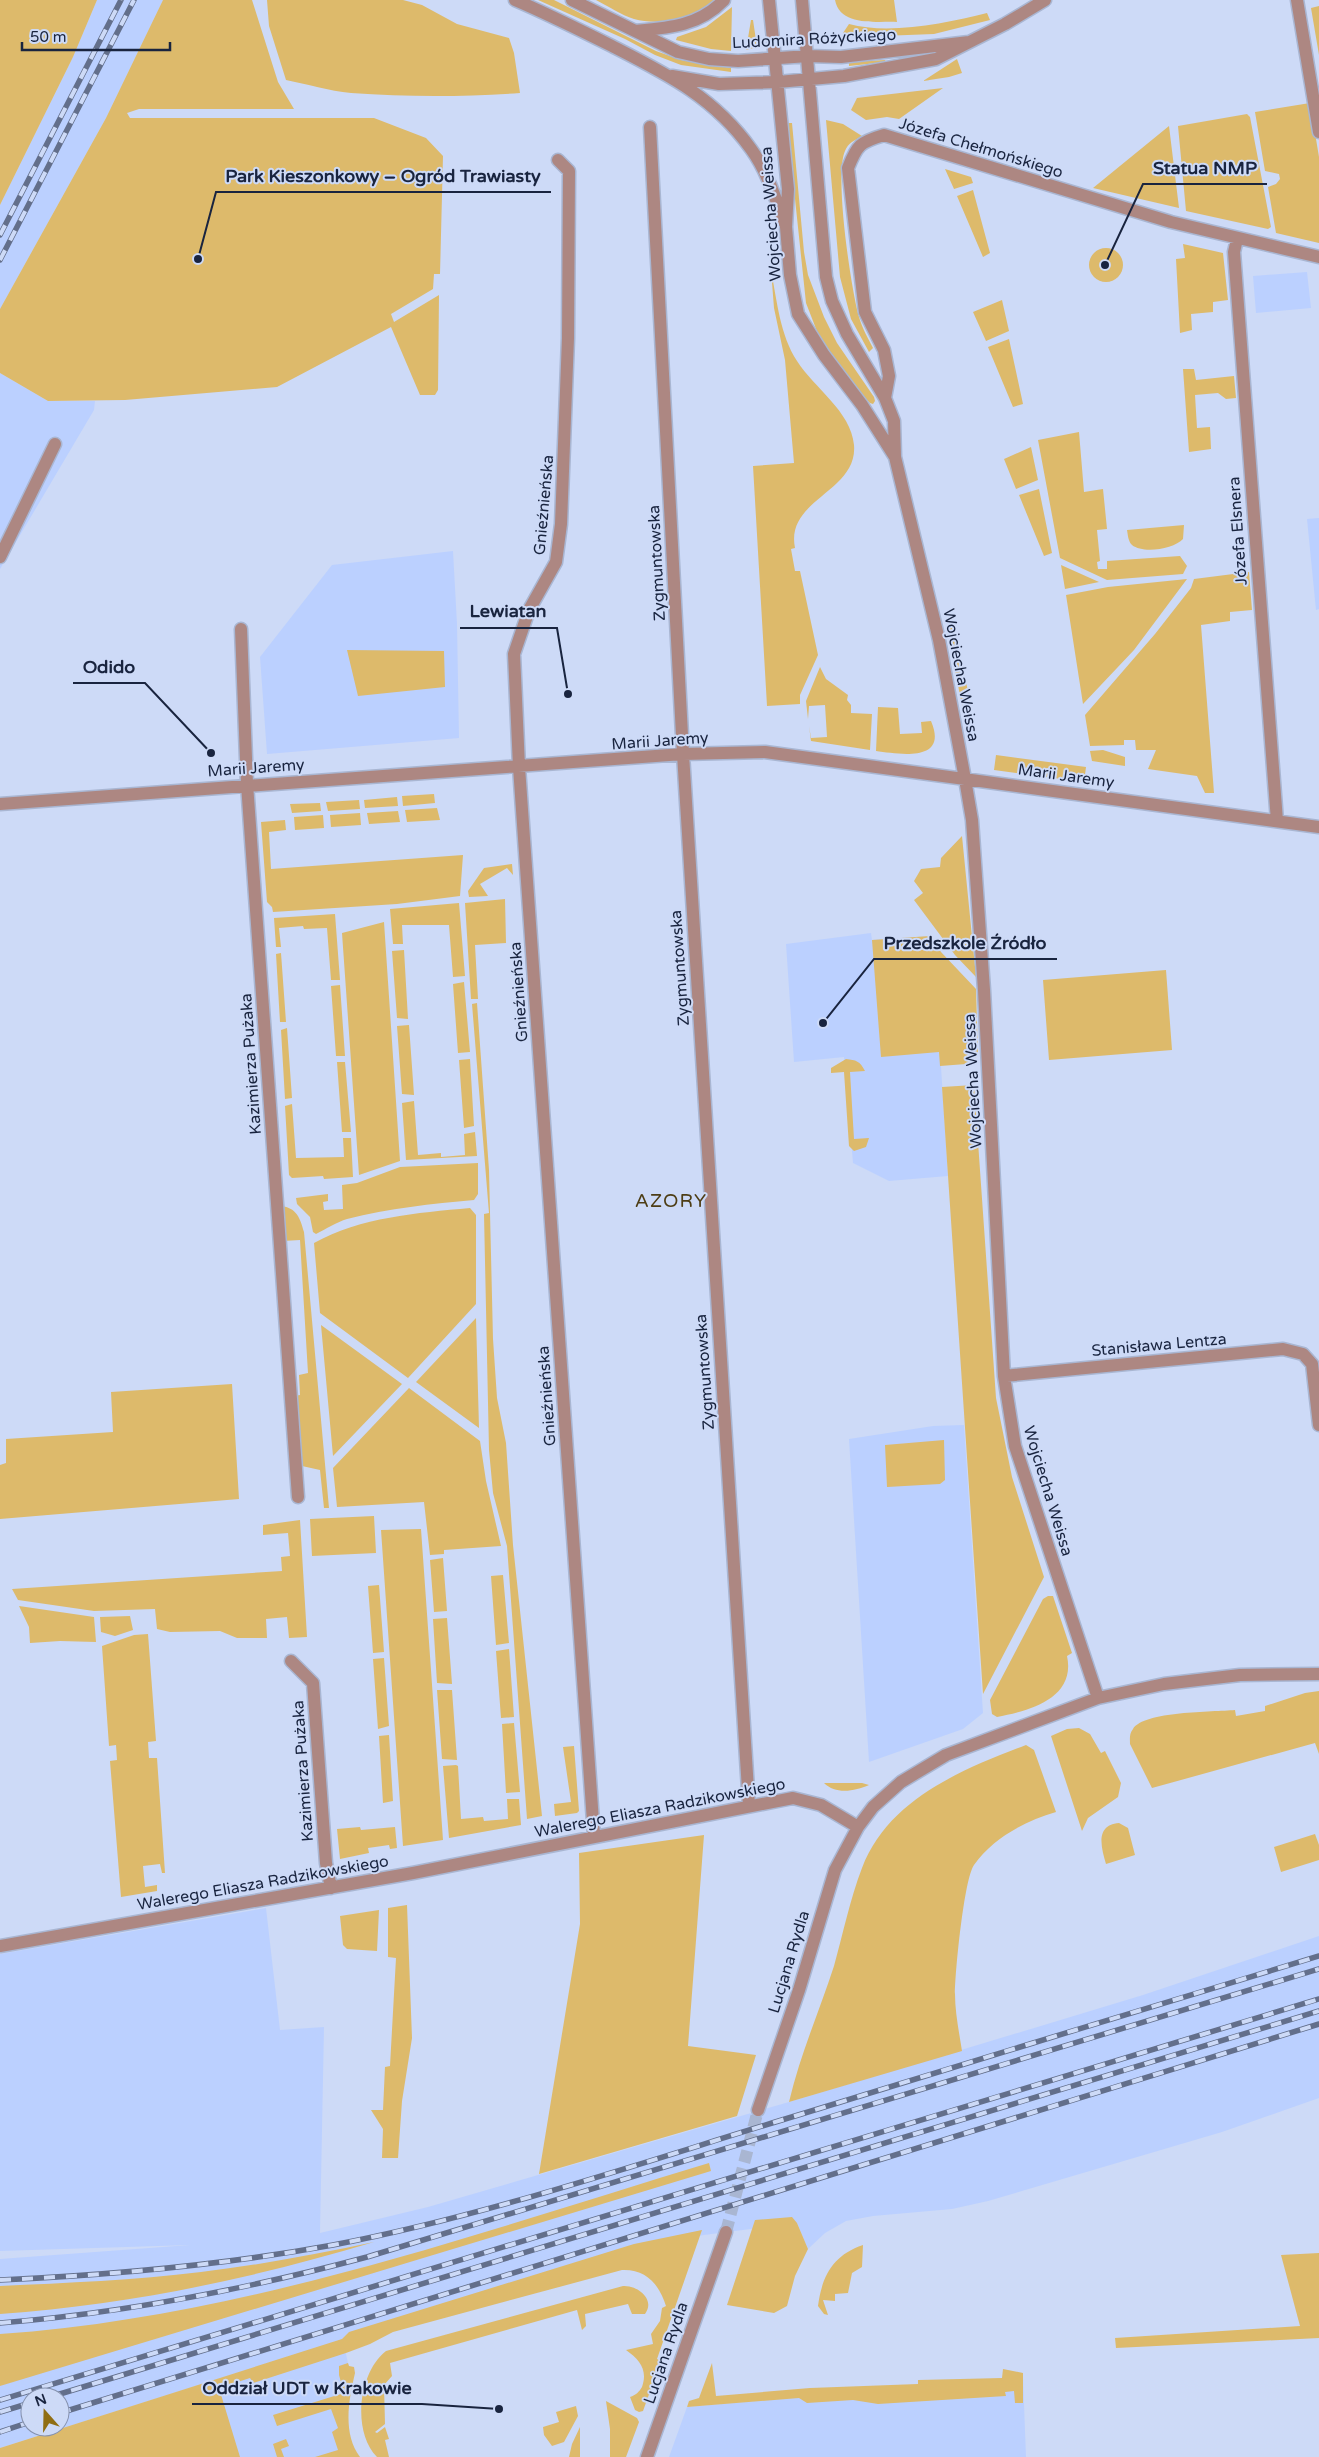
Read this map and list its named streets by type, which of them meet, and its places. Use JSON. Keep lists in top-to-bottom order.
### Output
{
  "streets": {
    "street": [
      "Ludomira Różyckiego",
      "Józefa Chełmońskiego",
      "Wojciecha Weissa",
      "Gnieźnieńska",
      "Józefa Elsnera",
      "Zygmuntowska",
      "Marii Jaremy",
      "Kazimierza Pużaka",
      "Stanisława Lentza",
      "Walerego Eliasza Radzikowskiego",
      "Lucjana Rydla"
    ]
  },
  "crossings": [
    ["Ludomira Różyckiego", "Wojciecha Weissa"],
    ["Józefa Chełmońskiego", "Wojciecha Weissa"],
    ["Józefa Chełmońskiego", "Józefa Elsnera"],
    ["Wojciecha Weissa", "Marii Jaremy"],
    ["Wojciecha Weissa", "Stanisława Lentza"],
    ["Gnieźnieńska", "Marii Jaremy"],
    ["Gnieźnieńska", "Walerego Eliasza Radzikowskiego"],
    ["Józefa Elsnera", "Marii Jaremy"],
    ["Zygmuntowska", "Marii Jaremy"],
    ["Zygmuntowska", "Walerego Eliasza Radzikowskiego"],
    ["Marii Jaremy", "Kazimierza Pużaka"],
    ["Kazimierza Pużaka", "Walerego Eliasza Radzikowskiego"],
    ["Walerego Eliasza Radzikowskiego", "Lucjana Rydla"]
  ],
  "districts": ["AZORY"],
  "places": [
    "Park Kieszonkowy – Ogród Trawiasty",
    "Statua NMP",
    "Lewiatan",
    "Odido",
    "Przedszkole Źródło",
    "Oddział UDT w Krakowie"
  ],
  "scale_bar": "50 m",
  "north": "top"
}
